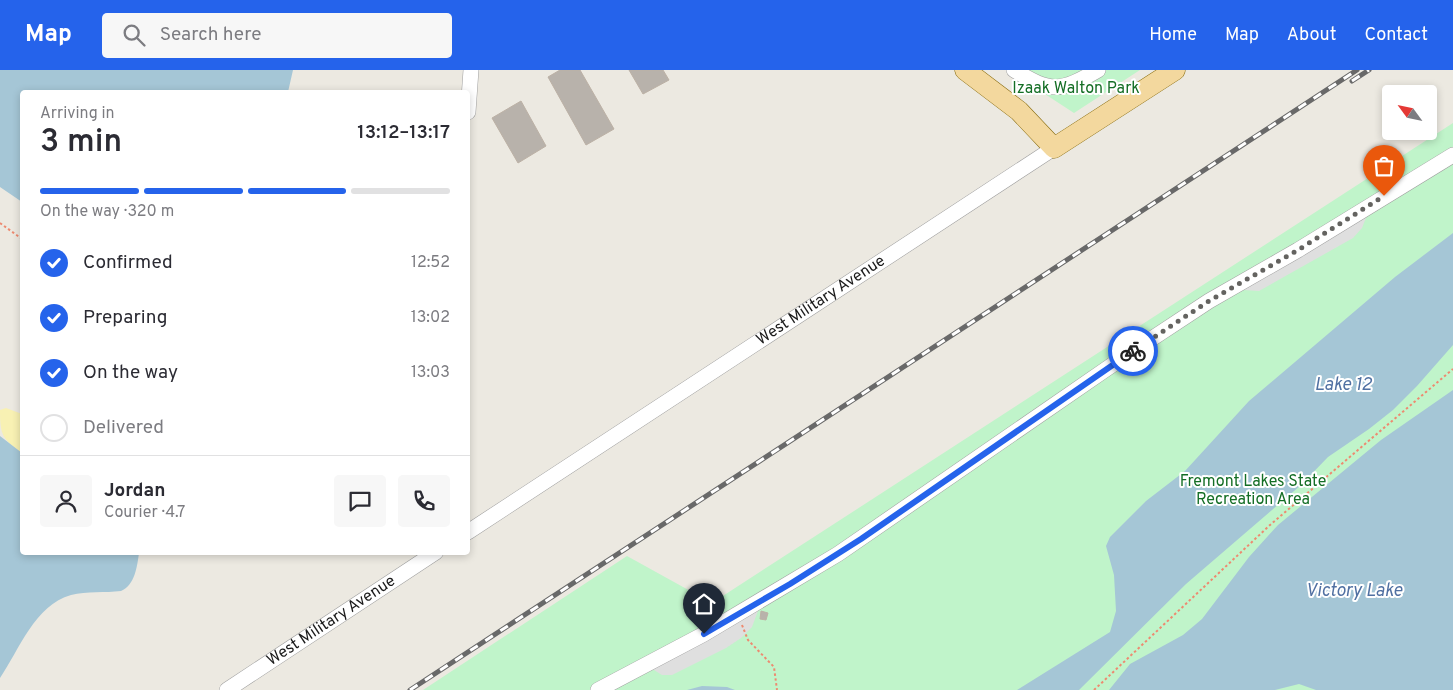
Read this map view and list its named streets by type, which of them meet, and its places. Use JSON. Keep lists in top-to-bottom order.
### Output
{
  "streets": {
    "main road": ["West Military Avenue"]
  },
  "water": ["Lake 12", "Victory Lake"],
  "parks": ["Izaak Walton Park", "Fremont Lakes State Recreation Area"],
  "north": "top left",
  "page": {
    "header": "Map",
    "search": "Search here",
    "nav": [
      "Home",
      "Map",
      "About",
      "Contact"
    ],
    "heading": ["3 min", "Arriving in", "13:12–13:17"],
    "panel": ["Jordan", "Courier · 4.7"],
    "bar": "On the way · 320 m",
    "list": [
      ["Confirmed", "12:52"],
      ["Preparing", "13:02"],
      ["On the way", "13:03"],
      "Delivered"
    ]
  }
}
